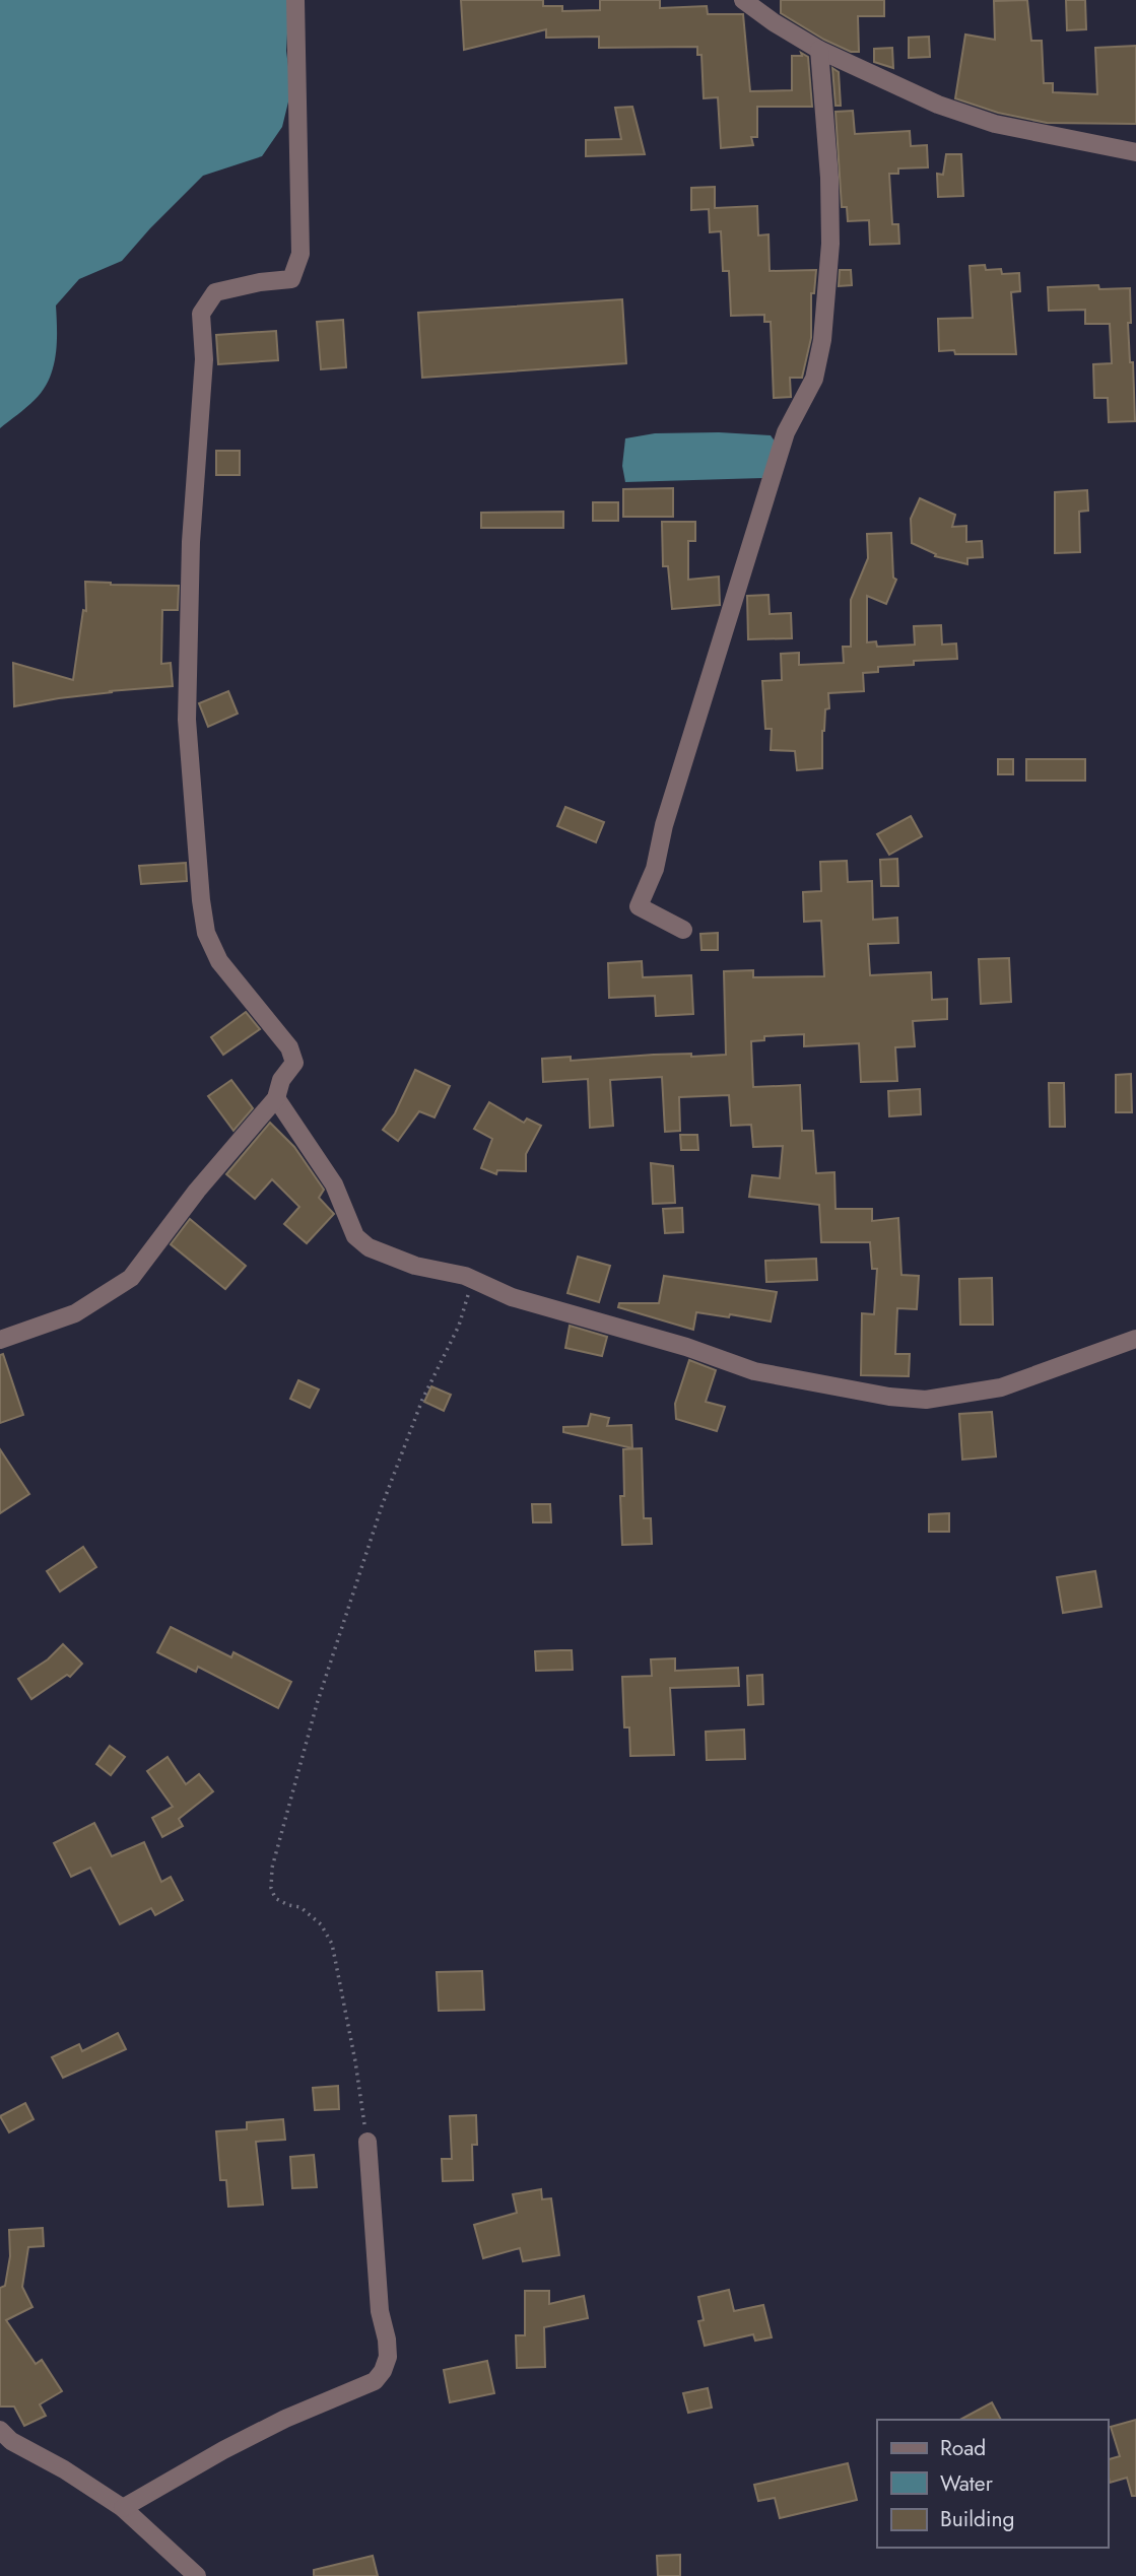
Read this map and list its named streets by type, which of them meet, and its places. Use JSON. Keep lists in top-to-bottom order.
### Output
{
  "legend": ["Road", "Water", "Building"]
}
